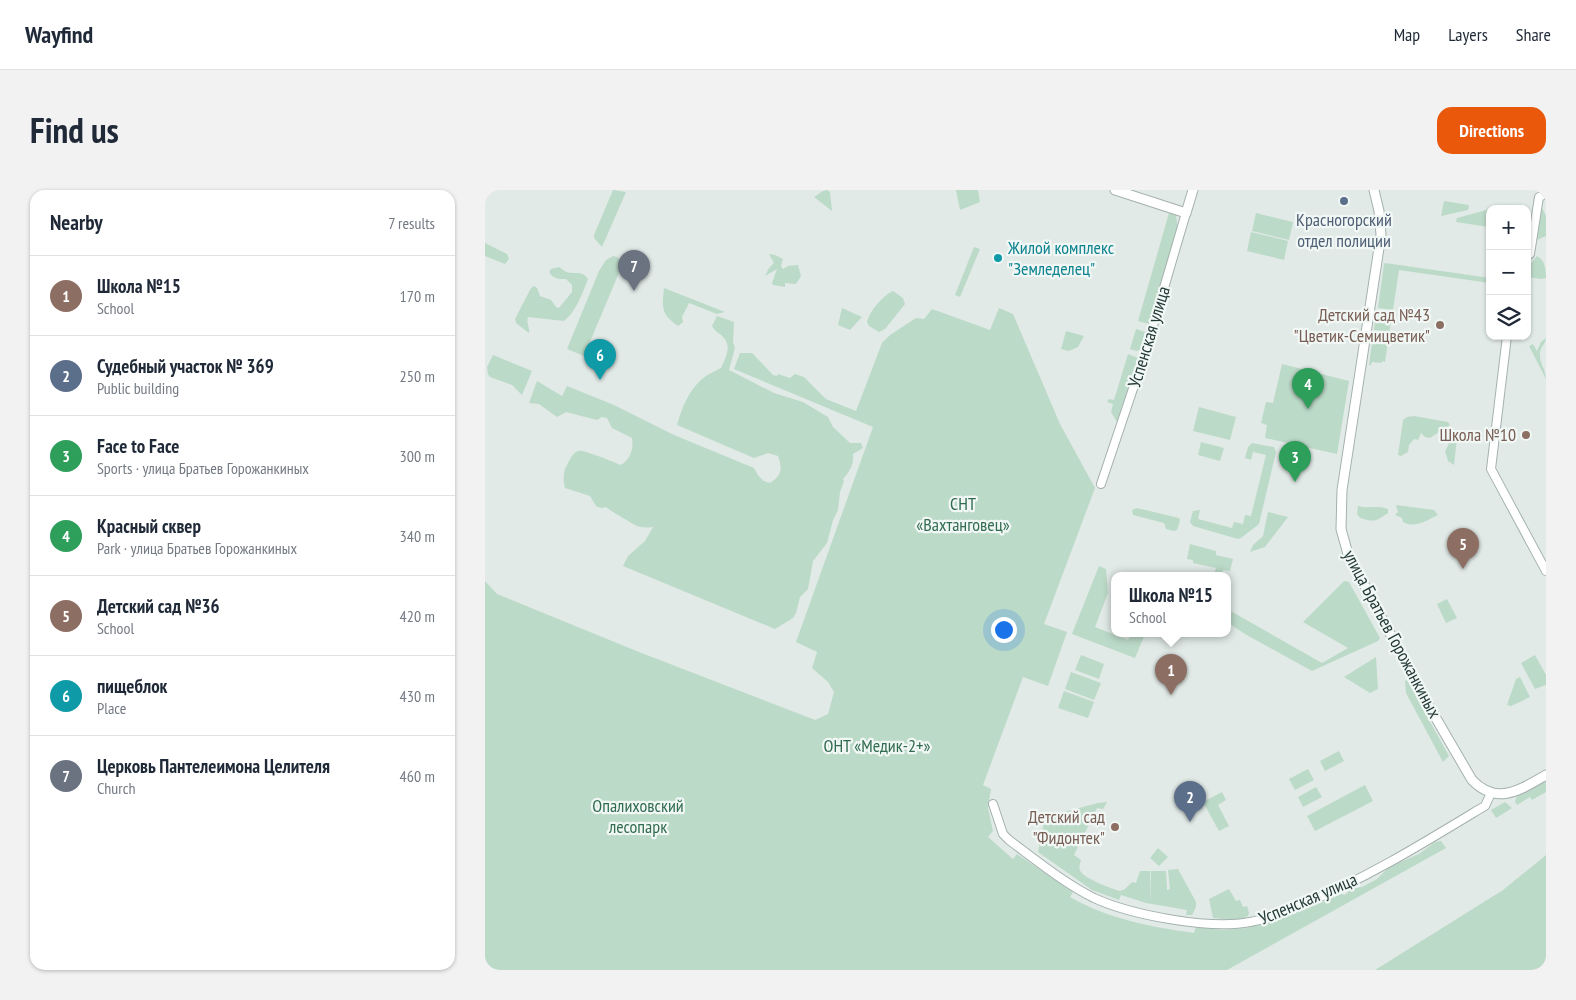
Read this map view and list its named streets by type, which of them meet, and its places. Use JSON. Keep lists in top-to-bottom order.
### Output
{
  "streets": {
    "street": ["Успенская улица", "улица Братьев Горожанкиных"]
  },
  "crossings": [
    ["Успенская улица", "улица Братьев Горожанкиных"]
  ],
  "parks": ["СНТ «Вахтанговец»", "ОНТ «Медик-2+»", "Опалиховский лесопарк"],
  "places": [
    "Красногорский отдел полиции",
    "Жилой комплекс \"Земледелец\"",
    "Детский сад №43 \"Цветик-Семицветик\"",
    "Школа №10",
    "Детский сад \"Фидонтек\""
  ],
  "page": {
    "header": "Wayfind",
    "nav": ["Map", "Layers", "Share"],
    "title": "Find us",
    "buttons": "Directions",
    "heading": ["Nearby", "7 results"],
    "map_buttons": ["+", "−"],
    "pins": [
      "7",
      "6",
      "4",
      "3",
      "5",
      "1",
      "2"
    ],
    "list": [
      {
        "mark": "1",
        "name": "Школа №15",
        "note": "School",
        "value": "170 m"
      },
      {
        "mark": "2",
        "name": "Судебный участок № 369",
        "note": "Public building",
        "value": "250 m"
      },
      {
        "mark": "3",
        "name": "Face to Face",
        "note": "Sports · улица Братьев Горожанкиных",
        "value": "300 m"
      },
      {
        "mark": "4",
        "name": "Красный сквер",
        "note": "Park · улица Братьев Горожанкиных",
        "value": "340 m"
      },
      {
        "mark": "5",
        "name": "Детский сад №36",
        "note": "School",
        "value": "420 m"
      },
      {
        "mark": "6",
        "name": "пищеблок",
        "note": "Place",
        "value": "430 m"
      },
      {
        "mark": "7",
        "name": "Церковь Пантелеимона Целителя",
        "note": "Church",
        "value": "460 m"
      }
    ],
    "popup": ["Школа №15", "School"]
  }
}
